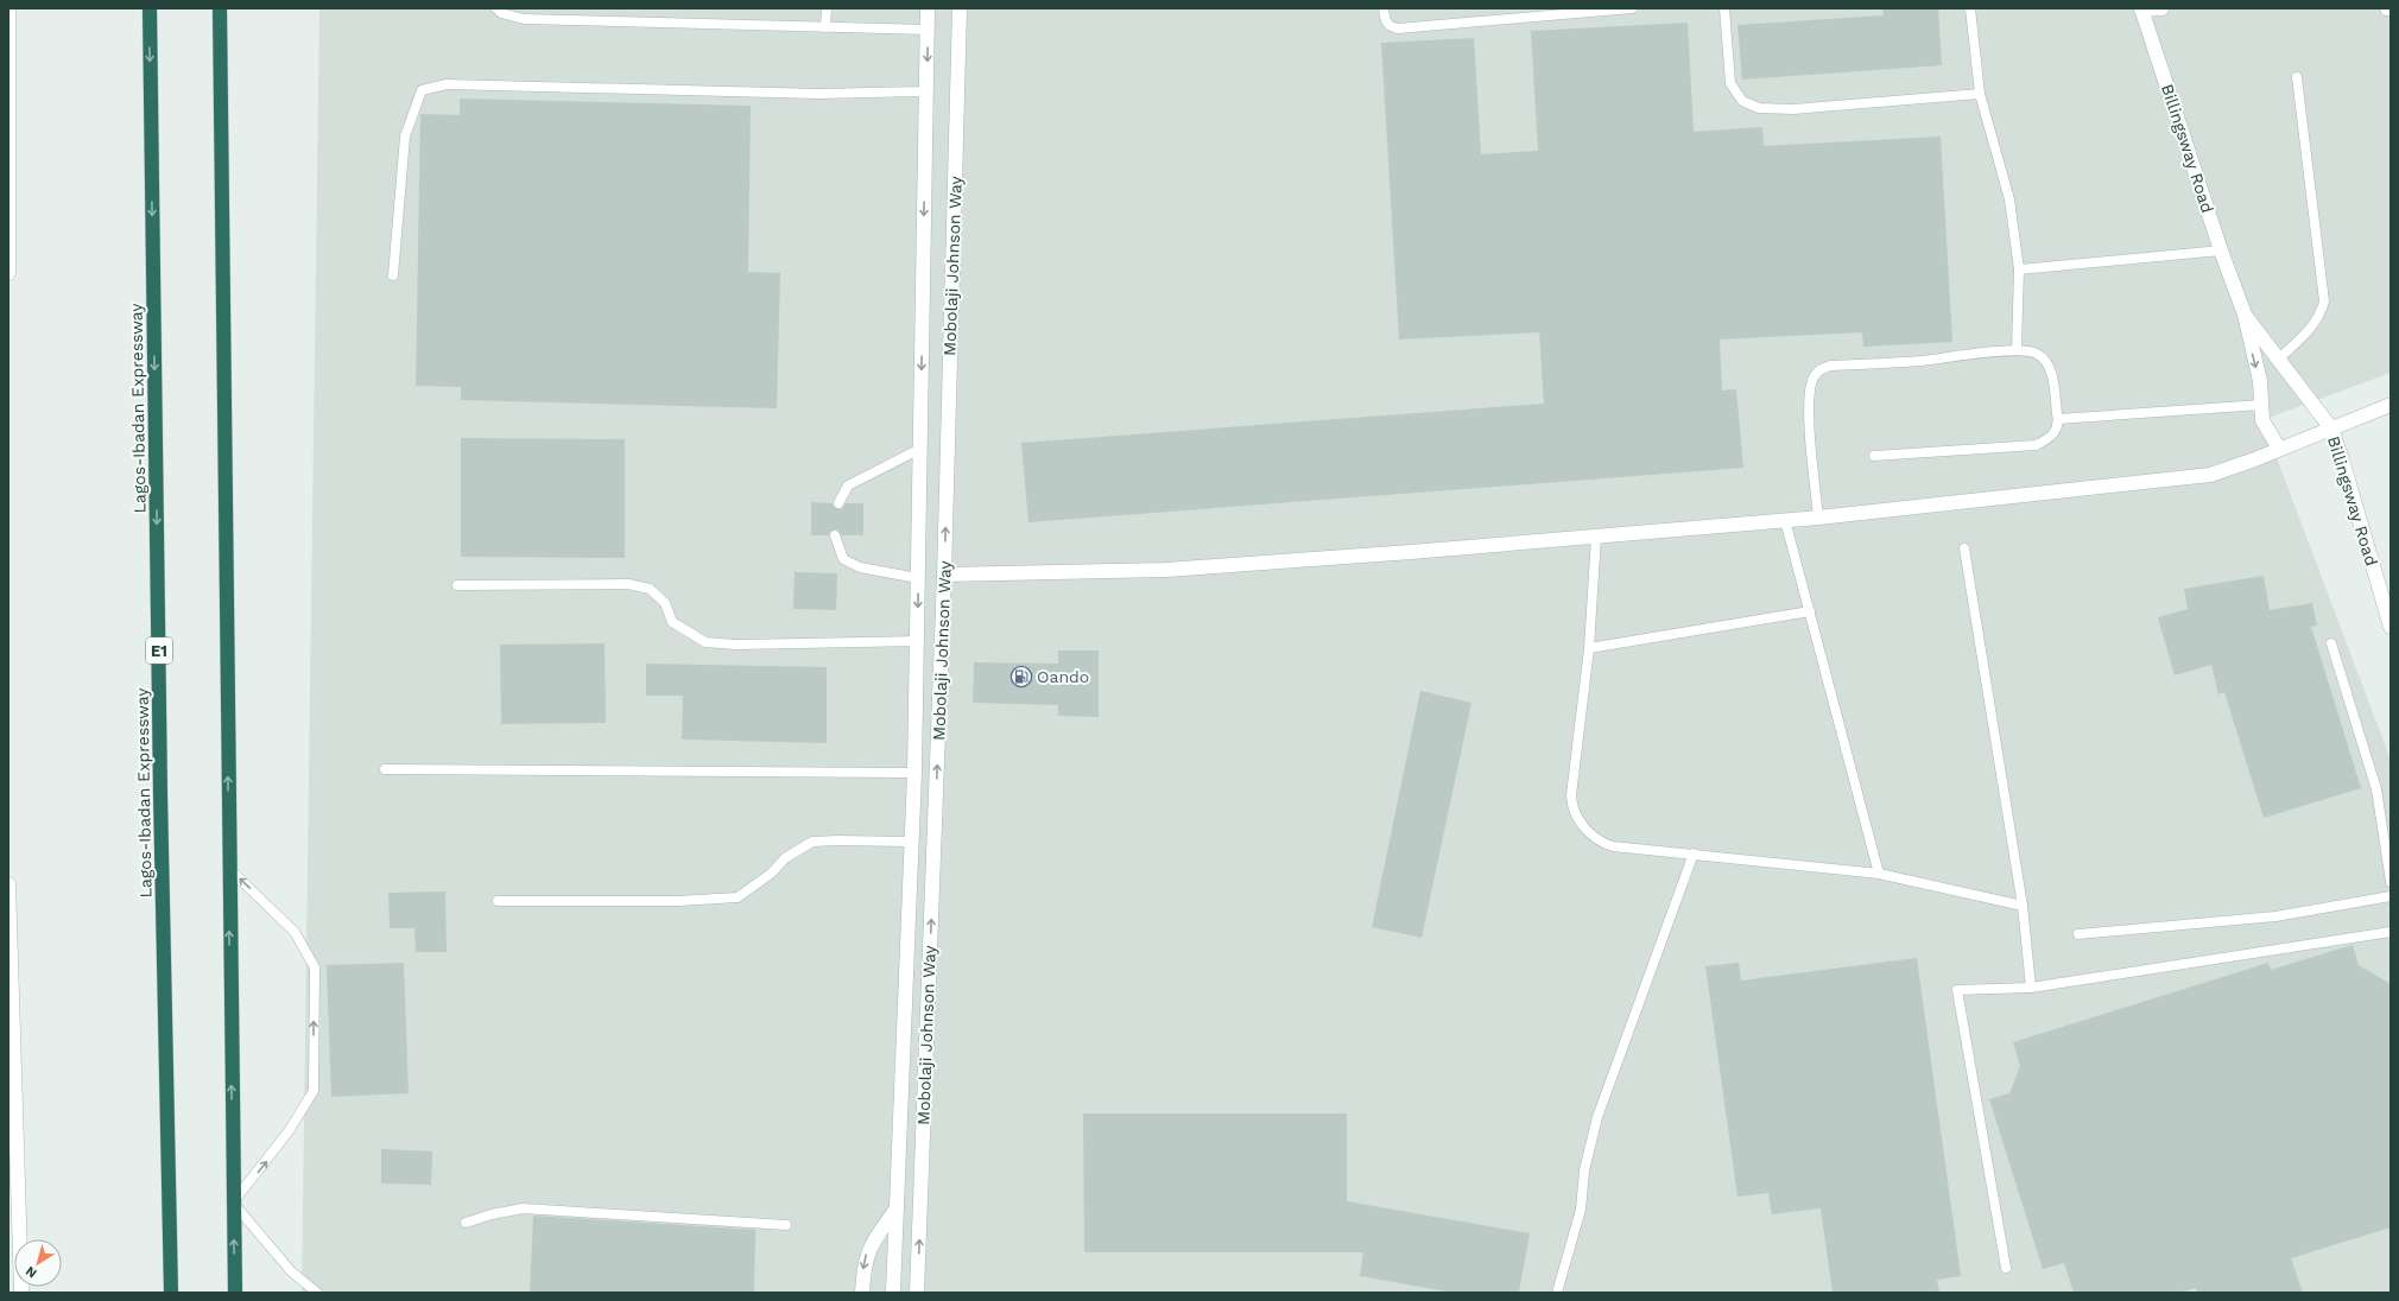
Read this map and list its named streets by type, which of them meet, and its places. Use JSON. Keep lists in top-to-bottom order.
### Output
{
  "streets": {
    "highway": ["Lagos-Ibadan Expressway", "E1"],
    "street": ["Billingsway Road", "Mobolaji Johnson Way"]
  },
  "places": {
    "fuel station": ["Oando"]
  },
  "north": "bottom left"
}
